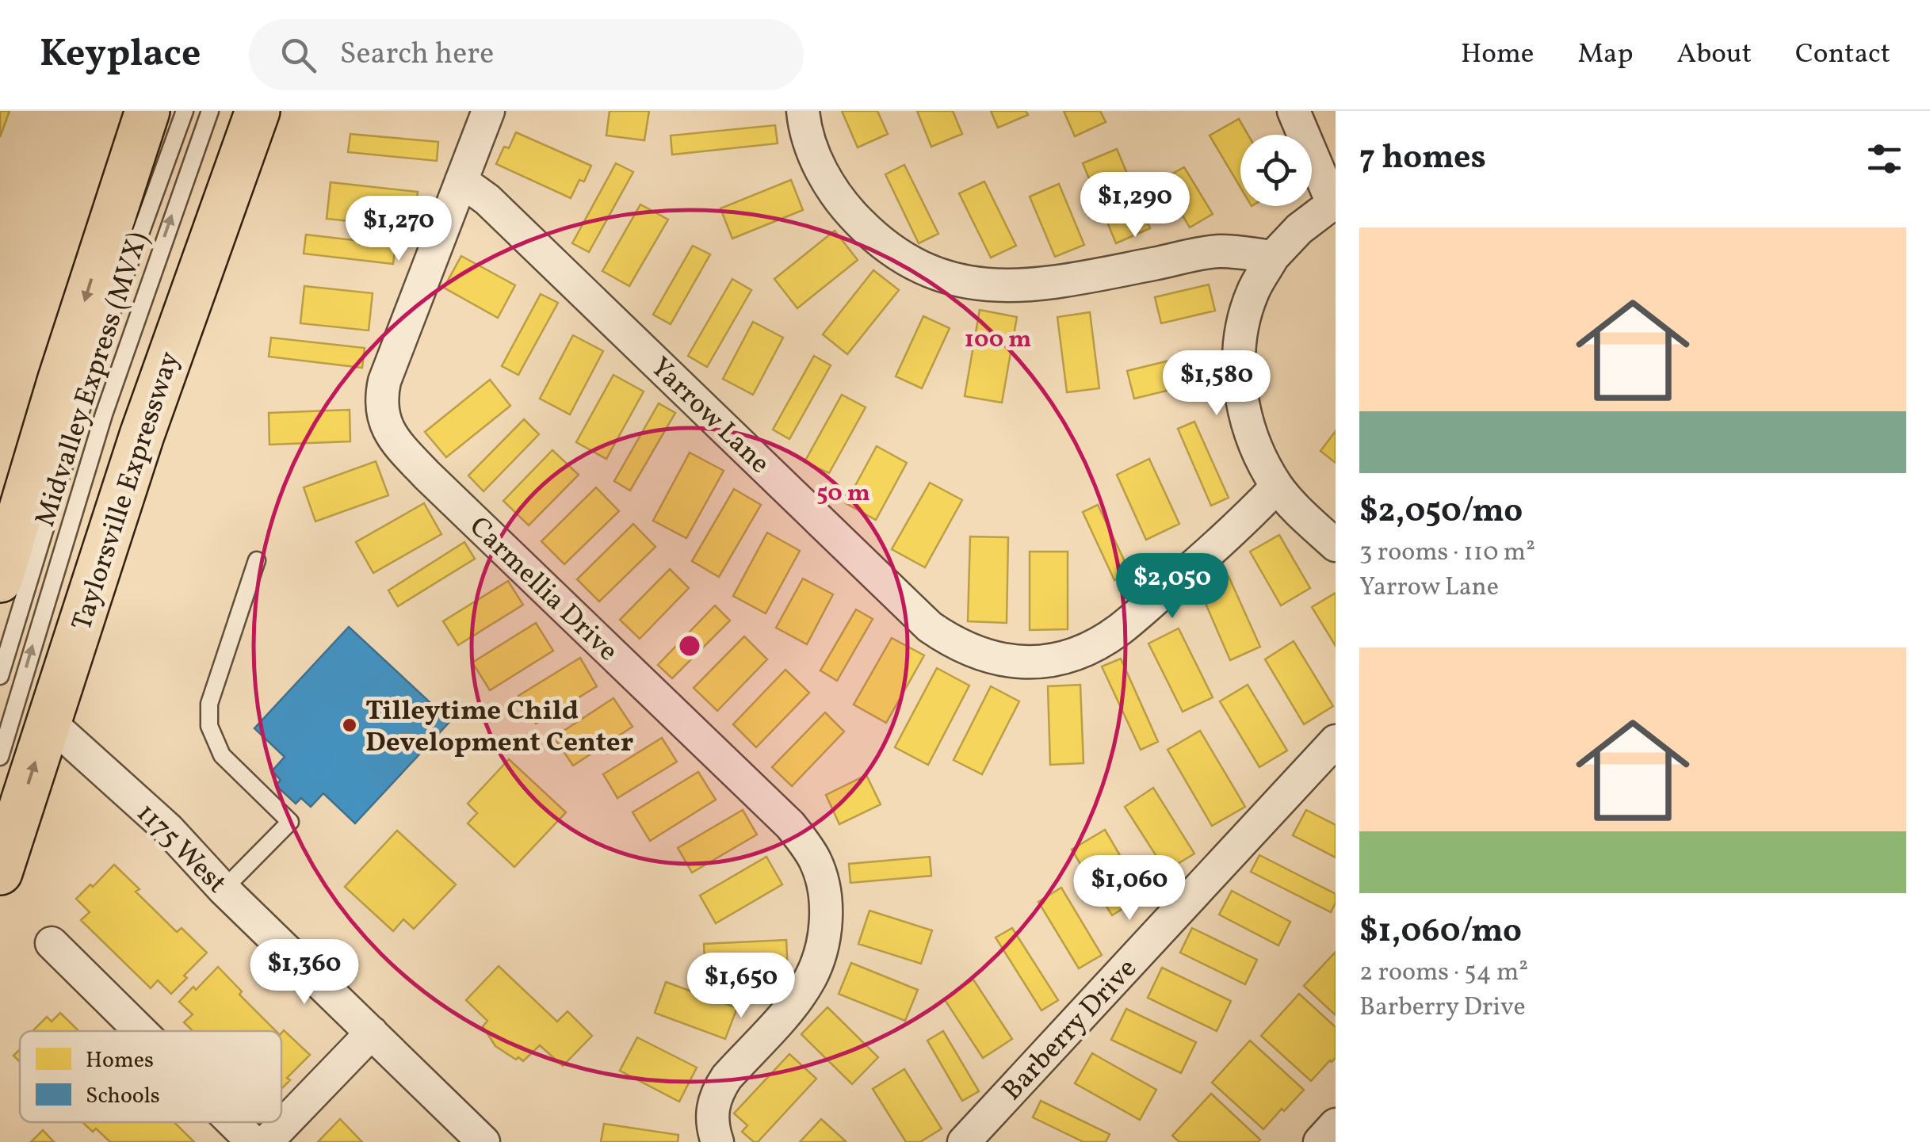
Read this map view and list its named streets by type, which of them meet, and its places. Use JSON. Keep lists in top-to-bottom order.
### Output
{
  "streets": {
    "main road": ["Taylorsville Expressway"],
    "street": [
      "Yarrow Lane",
      "Carmellia Drive",
      "1175 West",
      "Barberry Drive"
    ],
    "lane": ["Midvalley Express (MVX)"]
  },
  "crossings": [
    ["Yarrow Lane", "Carmellia Drive"],
    ["Taylorsville Expressway", "1175 West"]
  ],
  "places": ["Tilleytime Child Development Center"],
  "legend": ["Homes", "Schools"],
  "page": {
    "header": "Keyplace",
    "search": "Search here",
    "nav": [
      "Home",
      "Map",
      "About",
      "Contact"
    ],
    "heading": "7 homes",
    "price": [
      "$1,290",
      "$1,270",
      "$1,580",
      "$2,050",
      "$1,060",
      "$1,360",
      "$1,650"
    ],
    "list": [
      {
        "name": "$2,050/mo",
        "note": "3 rooms · 110 m² · Yarrow Lane"
      },
      {
        "name": "$1,060/mo",
        "note": "2 rooms · 54 m² · Barberry Drive"
      }
    ]
  },
  "rings": ["100 m", "50 m"]
}
